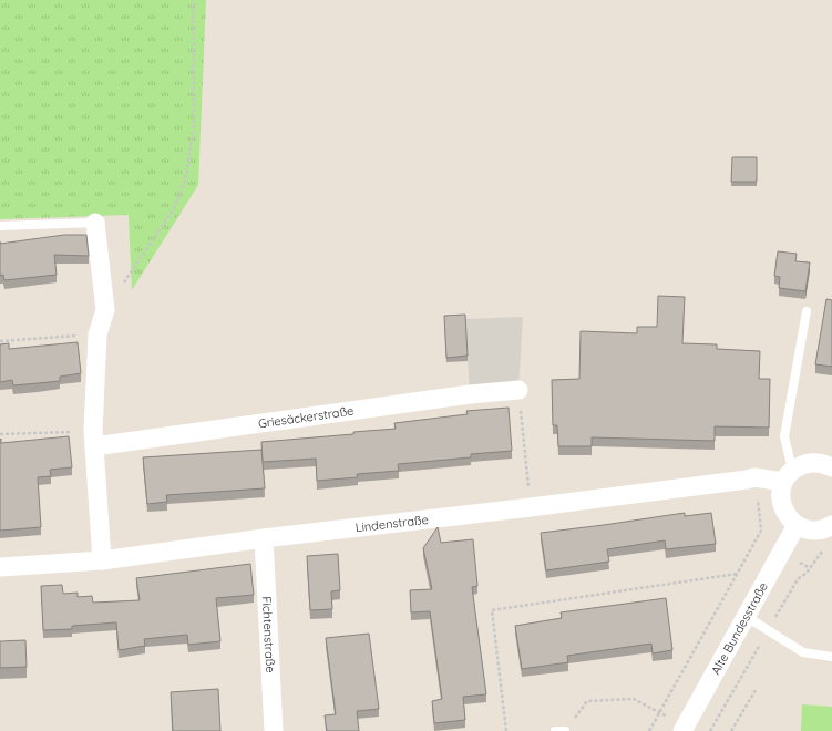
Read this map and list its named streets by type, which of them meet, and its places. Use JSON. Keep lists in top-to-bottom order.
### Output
{
  "streets": {
    "street": [
      "Griesäckerstraße",
      "Lindenstraße",
      "Alte Bundesstraße",
      "Fichtenstraße"
    ]
  },
  "crossings": [
    ["Lindenstraße", "Fichtenstraße"]
  ]
}
